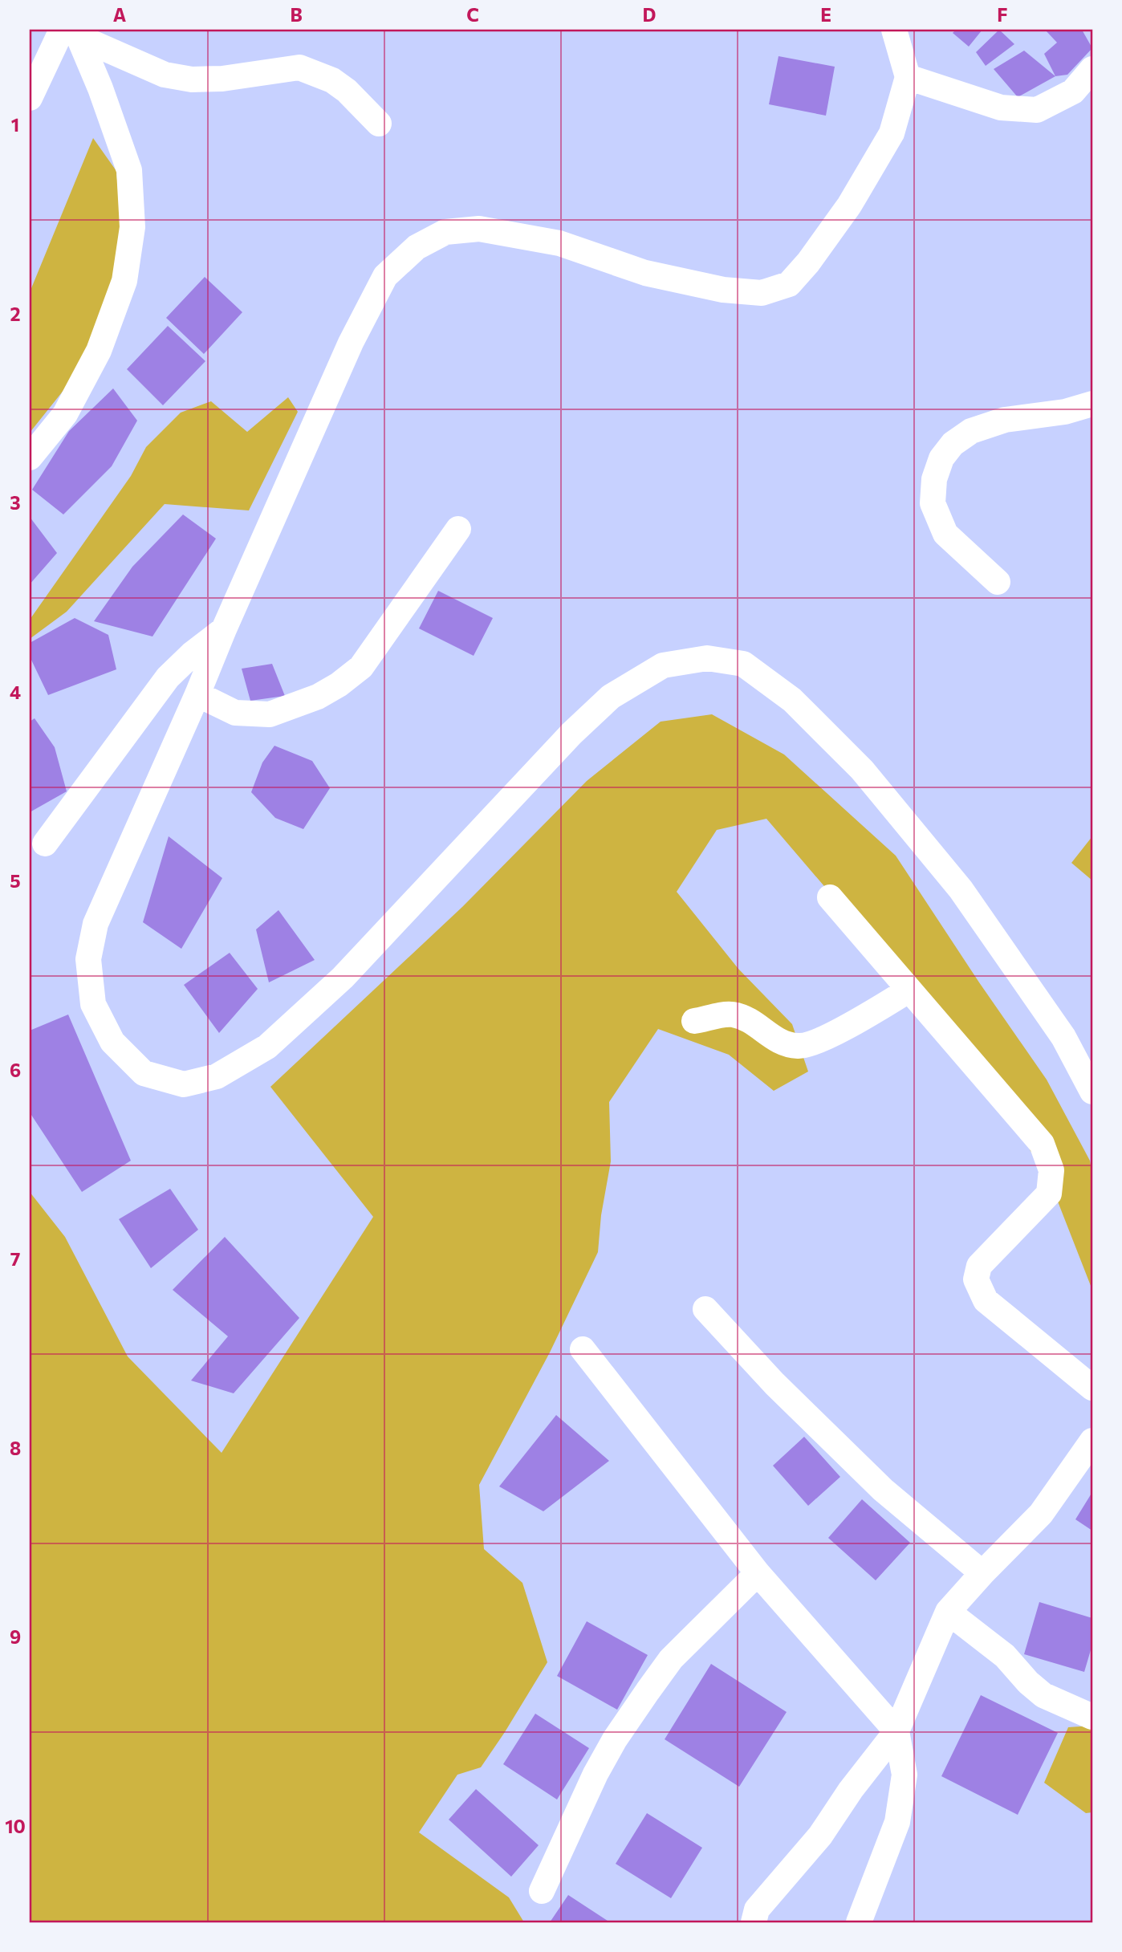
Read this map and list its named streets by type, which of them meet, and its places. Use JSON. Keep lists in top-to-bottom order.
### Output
{
  "grid": {
    "columns": [
      "A",
      "B",
      "C",
      "D",
      "E",
      "F"
    ],
    "rows": [
      "1",
      "2",
      "3",
      "4",
      "5",
      "6",
      "7",
      "8",
      "9",
      "10"
    ]
  }
}
